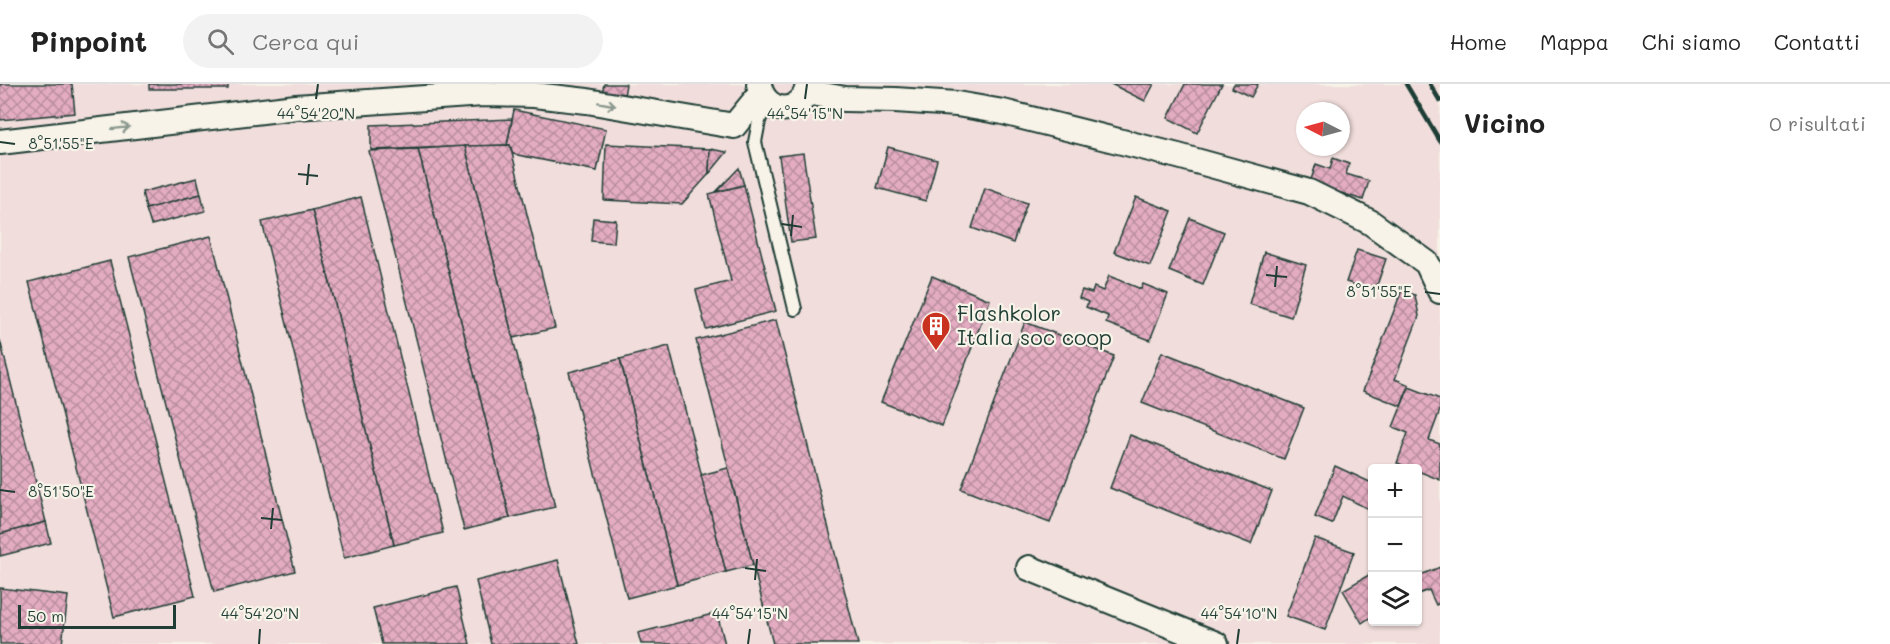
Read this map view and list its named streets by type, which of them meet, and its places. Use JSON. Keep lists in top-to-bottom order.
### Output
{
  "places": {
    "building": ["Flashkolor Italia soc coop"]
  },
  "scale_bar": "50 m",
  "north": "left",
  "page": {
    "header": "Pinpoint",
    "search": "Cerca qui",
    "nav": [
      "Home",
      "Mappa",
      "Chi siamo",
      "Contatti"
    ],
    "heading": ["Vicino", "0 risultati"],
    "map_buttons": ["+", "−"],
    "scale": "50 m"
  },
  "coordinates": [
    "44°54'20\"N",
    "44°54'15\"N",
    "8°51'55\"E",
    "8°51'50\"E",
    "44°54'10\"N"
  ]
}
